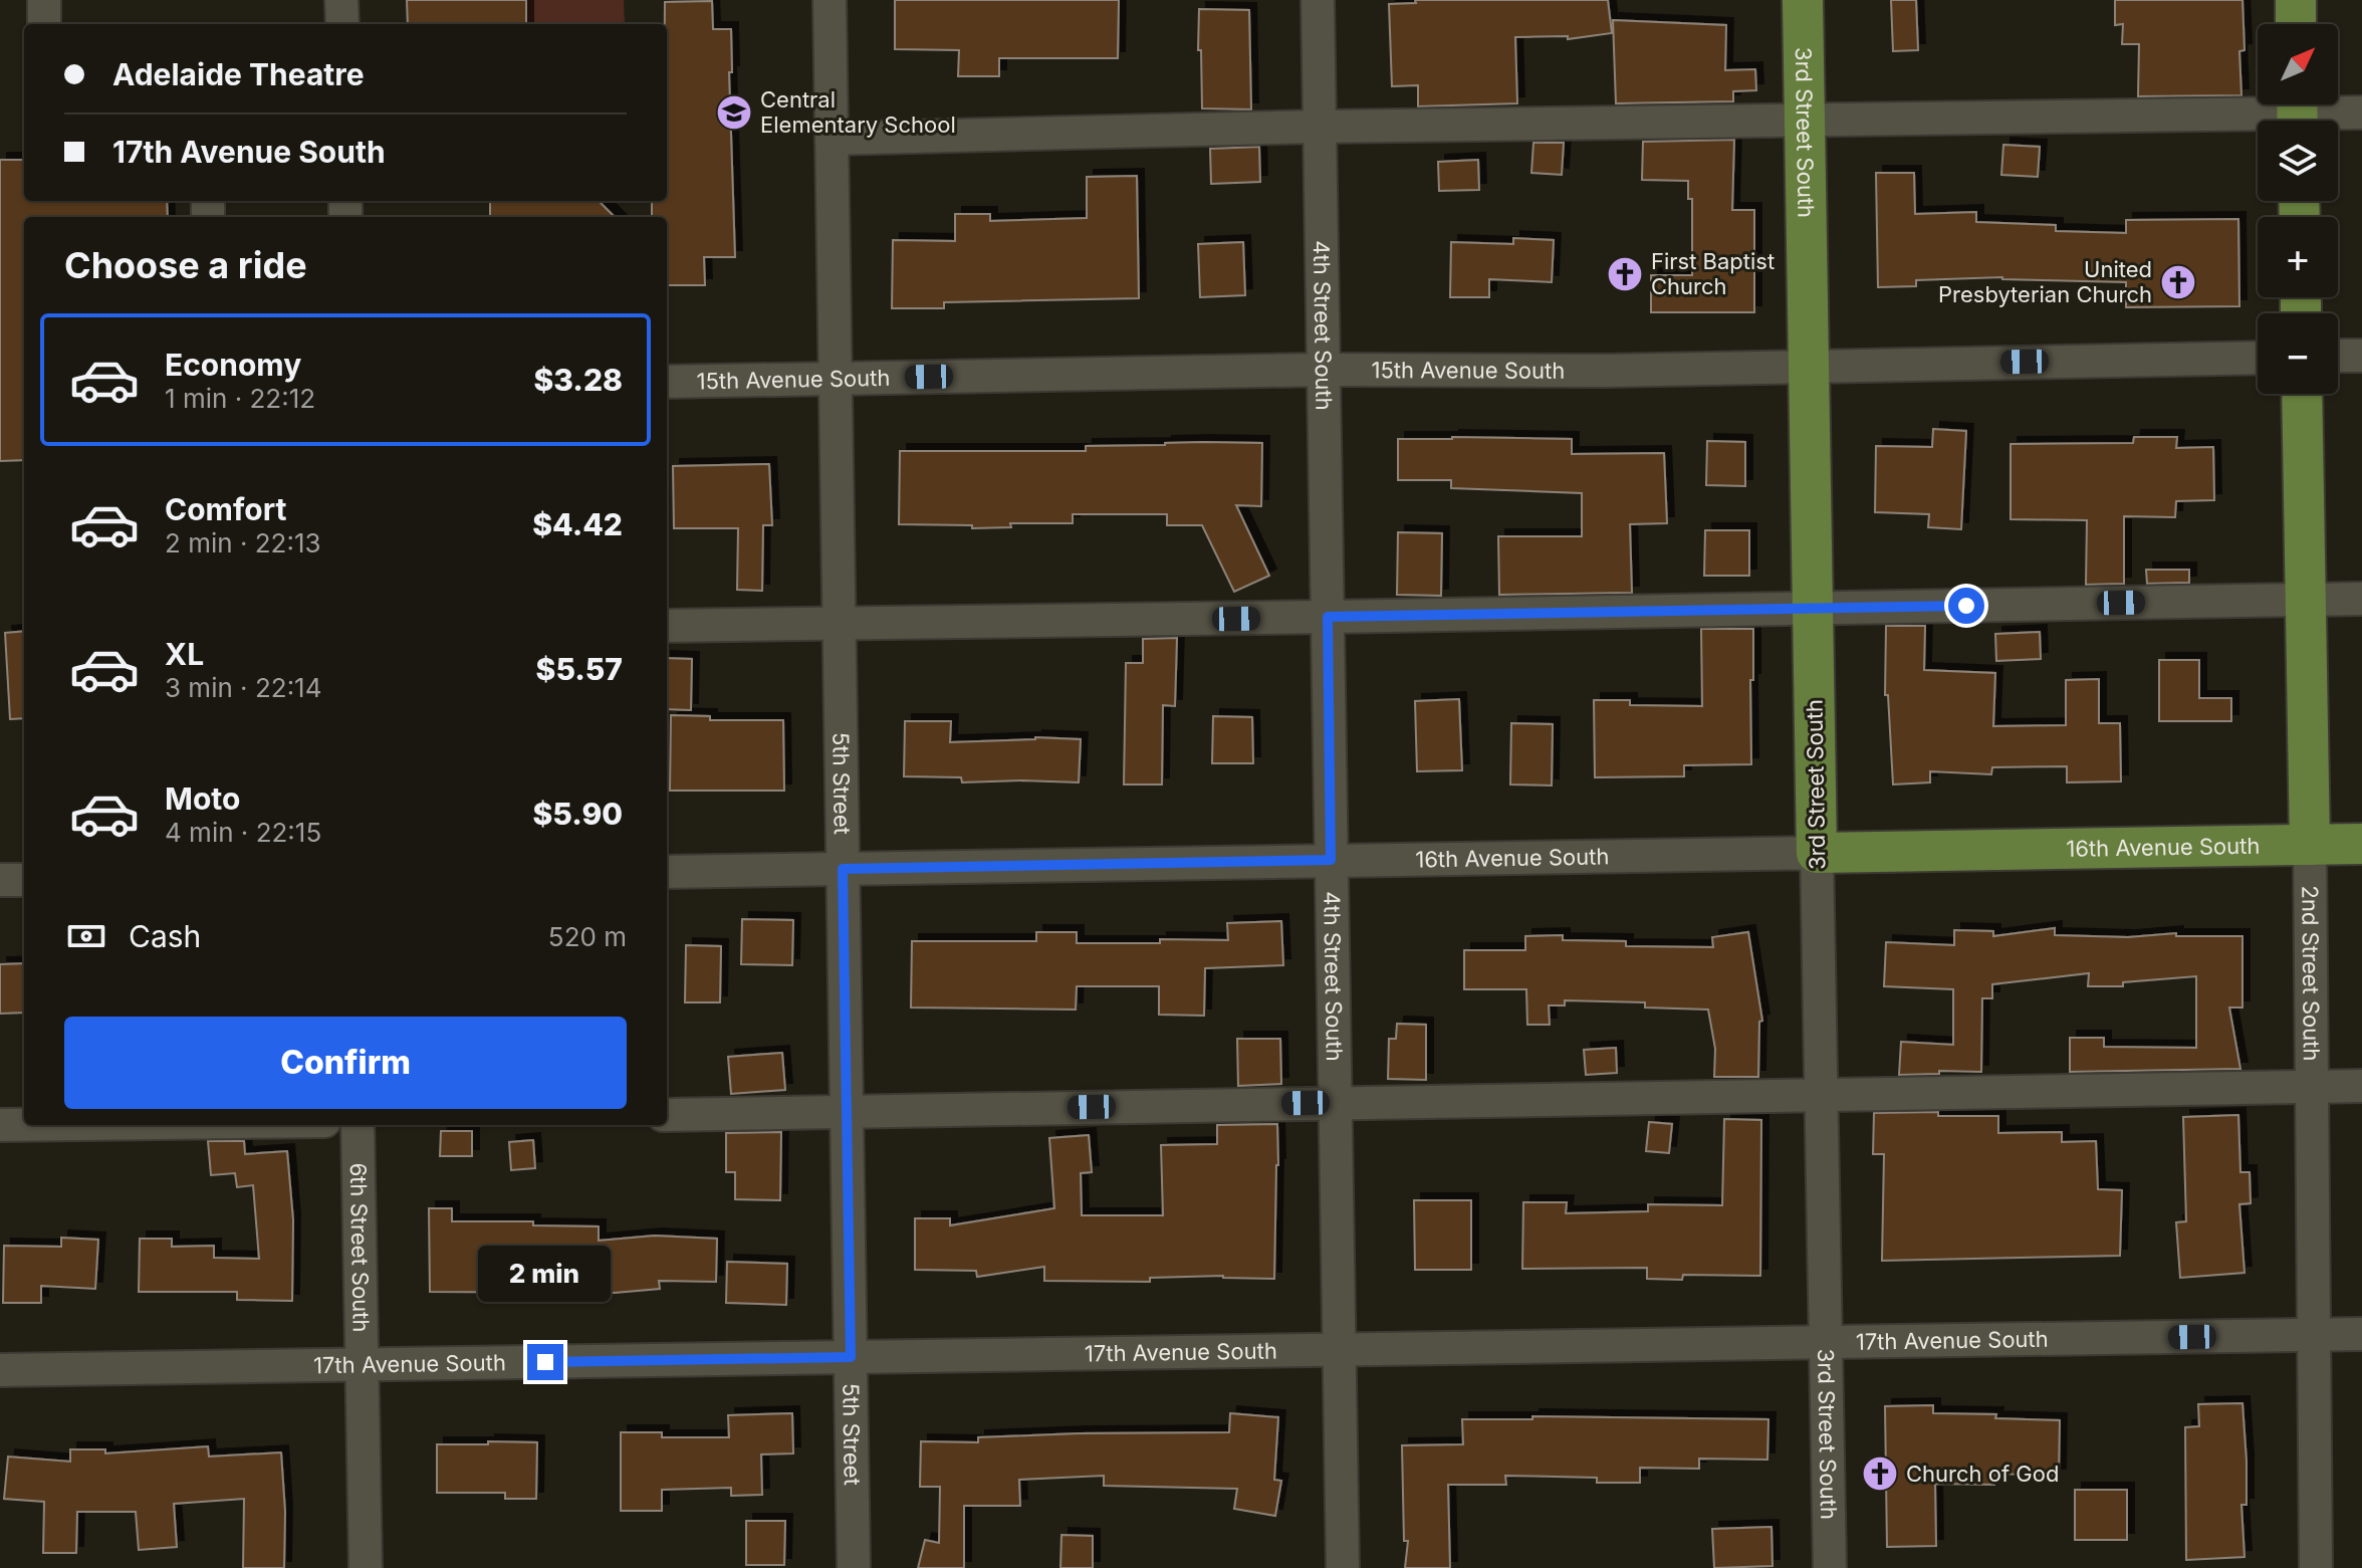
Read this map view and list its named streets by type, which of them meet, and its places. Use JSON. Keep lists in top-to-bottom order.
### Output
{
  "streets": {
    "main road": ["3rd Street South", "16th Avenue South", "2nd Street South"],
    "street": [
      "4th Street South",
      "15th Avenue South",
      "5th Street",
      "6th Street South",
      "17th Avenue South"
    ]
  },
  "crossings": [
    ["3rd Street South", "15th Avenue South"],
    ["3rd Street South", "16th Avenue South"],
    ["3rd Street South", "17th Avenue South"],
    ["4th Street South", "15th Avenue South"],
    ["4th Street South", "16th Avenue South"],
    ["4th Street South", "17th Avenue South"],
    ["15th Avenue South", "5th Street"],
    ["5th Street", "16th Avenue South"],
    ["5th Street", "17th Avenue South"],
    ["16th Avenue South", "2nd Street South"],
    ["2nd Street South", "17th Avenue South"],
    ["6th Street South", "17th Avenue South"]
  ],
  "places": {
    "school or university": ["Central Elementary School"],
    "church": ["First Baptist Church", "United Presbyterian Church", "Church of God"]
  },
  "north": "top right",
  "page": {
    "map_buttons": ["+", "−"],
    "banner": ["Adelaide Theatre", "17th Avenue South"],
    "heading": "Choose a ride",
    "list": [
      {
        "name": "Economy",
        "note": "1 min · 22:12",
        "value": "$3.28"
      },
      {
        "name": "Comfort",
        "note": "2 min · 22:13",
        "value": "$4.42"
      },
      {
        "name": "XL",
        "note": "3 min · 22:14",
        "value": "$5.57"
      },
      {
        "name": "Moto",
        "note": "4 min · 22:15",
        "value": "$5.90"
      }
    ],
    "pay": ["Cash", "520 m"],
    "buttons": "Confirm",
    "bubble": "2 min"
  }
}
